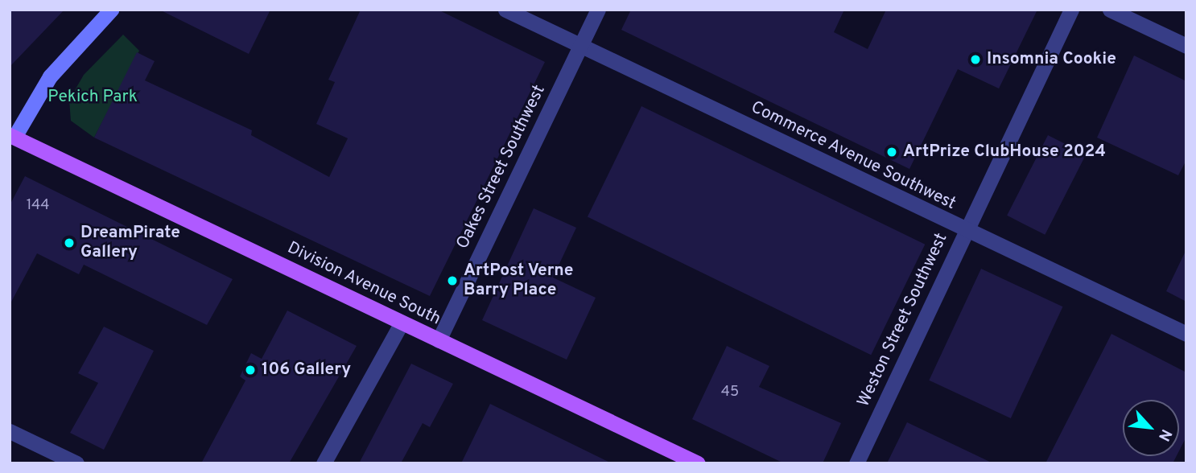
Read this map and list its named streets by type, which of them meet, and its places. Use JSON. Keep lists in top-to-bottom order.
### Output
{
  "streets": {
    "main road": ["Division Avenue South"],
    "street": ["Commerce Avenue Southwest", "Oakes Street Southwest", "Weston Street Southwest"]
  },
  "crossings": [
    ["Commerce Avenue Southwest", "Oakes Street Southwest"],
    ["Commerce Avenue Southwest", "Weston Street Southwest"],
    ["Oakes Street Southwest", "Division Avenue South"]
  ],
  "parks": ["Pekich Park"],
  "places": [
    "Insomnia Cookie",
    "ArtPrize ClubHouse 2024",
    "DreamPirate Gallery",
    "ArtPost Verne Barry Place",
    "106 Gallery"
  ],
  "house_numbers": ["144", "45"],
  "north": "bottom right"
}
